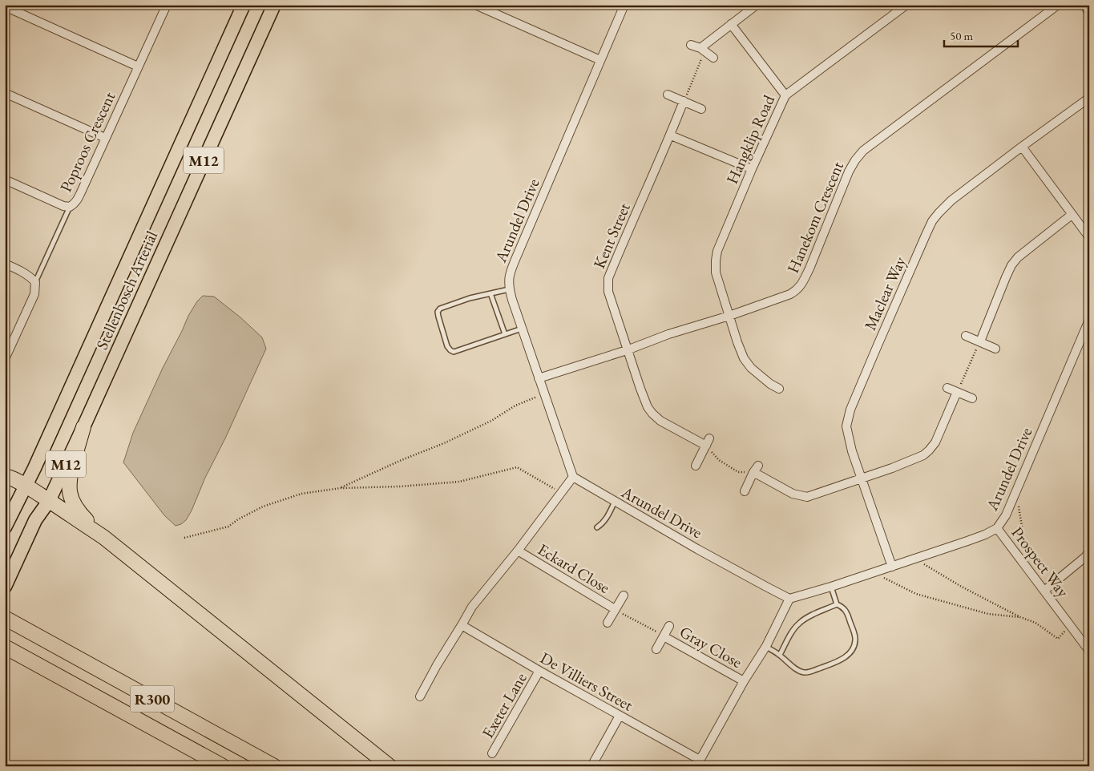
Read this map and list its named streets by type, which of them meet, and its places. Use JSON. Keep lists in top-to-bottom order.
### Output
{
  "streets": {
    "highway": ["R300"],
    "main road": ["M12", "Stellenbosch Arterial"],
    "street": [
      "Hangklip Road",
      "Poproos Crescent",
      "Hanekom Crescent",
      "Arundel Drive",
      "Kent Street",
      "Maclear Way",
      "Prospect Way",
      "Eckard Close",
      "Gray Close",
      "De Villiers Street",
      "Exeter Lane"
    ]
  },
  "crossings": [
    ["Hangklip Road", "Hanekom Crescent"],
    ["Hanekom Crescent", "Arundel Drive"],
    ["Hanekom Crescent", "Kent Street"],
    ["Arundel Drive", "Maclear Way"],
    ["Arundel Drive", "Prospect Way"],
    ["Arundel Drive", "De Villiers Street"],
    ["Gray Close", "De Villiers Street"],
    ["De Villiers Street", "Exeter Lane"]
  ],
  "scale_bar": "50 m"
}
